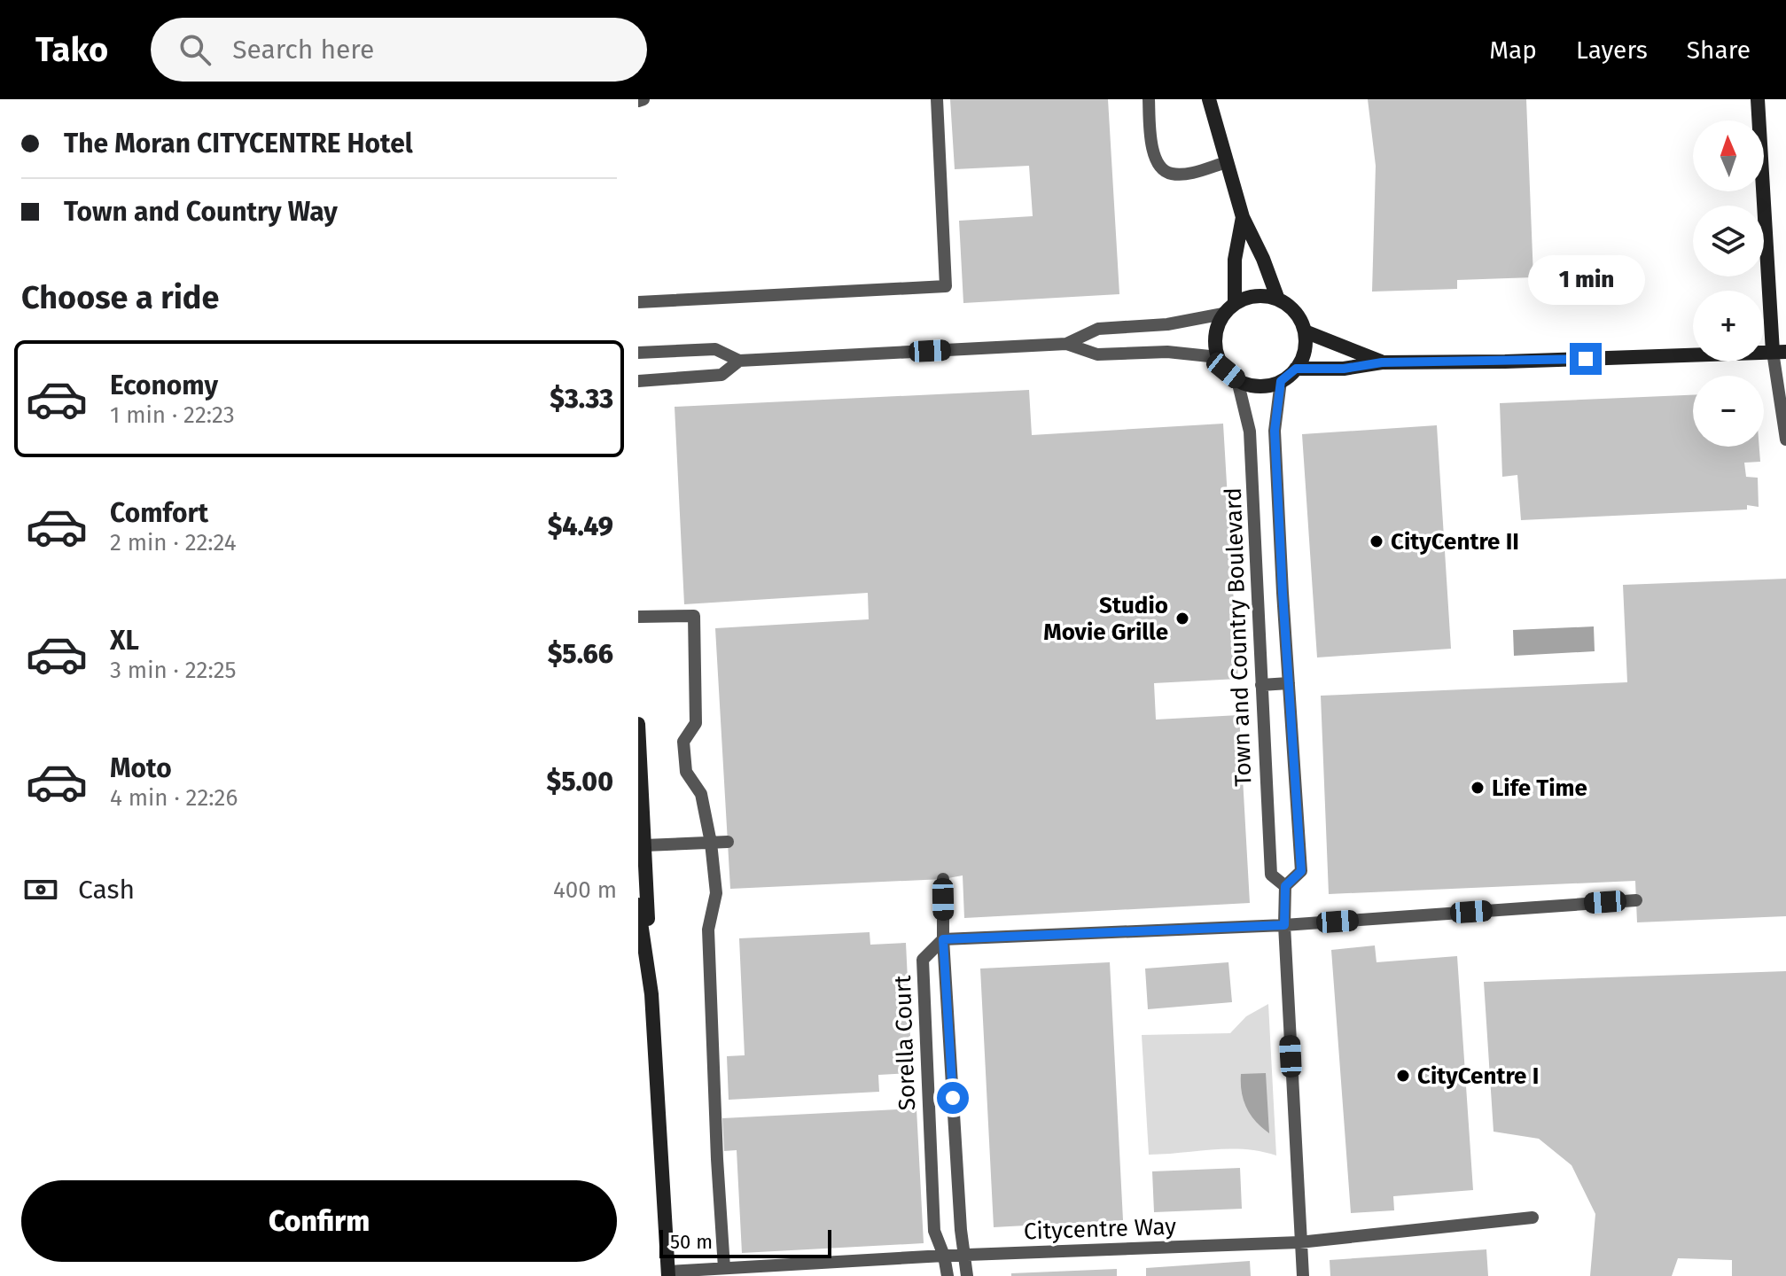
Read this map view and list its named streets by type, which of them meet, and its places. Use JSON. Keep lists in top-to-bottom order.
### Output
{
  "streets": {
    "street": ["Town and Country Boulevard"],
    "lane": ["Sorella Court", "Citycentre Way"]
  },
  "crossings": [
    ["Town and Country Boulevard", "Citycentre Way"],
    ["Sorella Court", "Citycentre Way"]
  ],
  "places": [
    "CityCentre II",
    "Studio Movie Grille",
    "Life Time",
    "CityCentre I"
  ],
  "scale_bar": "50 m",
  "north": "top",
  "page": {
    "header": "Tako",
    "search": "Search here",
    "nav": ["Map", "Layers", "Share"],
    "banner": ["The Moran CITYCENTRE Hotel", "Town and Country Way"],
    "map_buttons": ["+", "−"],
    "heading": "Choose a ride",
    "bubble": "1 min",
    "list": [
      {
        "name": "Economy",
        "note": "1 min · 22:23",
        "value": "$3.33"
      },
      {
        "name": "Comfort",
        "note": "2 min · 22:24",
        "value": "$4.49"
      },
      {
        "name": "XL",
        "note": "3 min · 22:25",
        "value": "$5.66"
      },
      {
        "name": "Moto",
        "note": "4 min · 22:26",
        "value": "$5.00"
      }
    ],
    "pay": ["Cash", "400 m"],
    "buttons": "Confirm",
    "scale": "50 m"
  }
}
